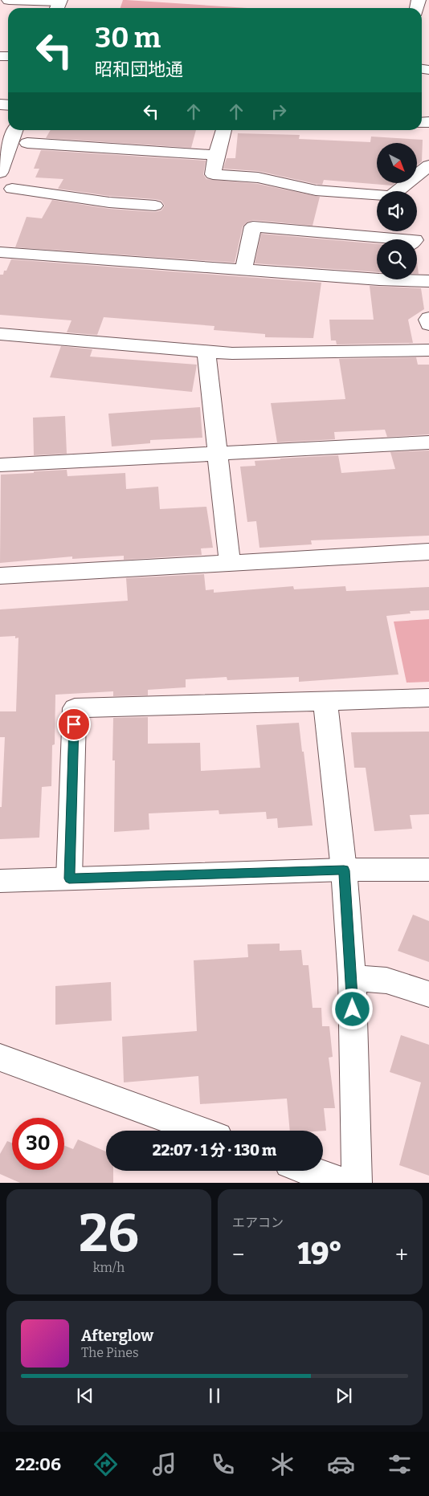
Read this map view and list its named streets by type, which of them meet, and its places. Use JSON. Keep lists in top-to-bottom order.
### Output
{
  "north": "bottom right",
  "page": {
    "turn": ["30 m", "昭和団地通"],
    "limit": "30",
    "trip": "22:07 · 1 分 · 130 m",
    "tile": [
      ["26", "km/h"],
      "エアコン"
    ],
    "heat": ["−", "19°", "+"],
    "song": ["Afterglow", "The Pines"],
    "tabs": "22:06"
  }
}
